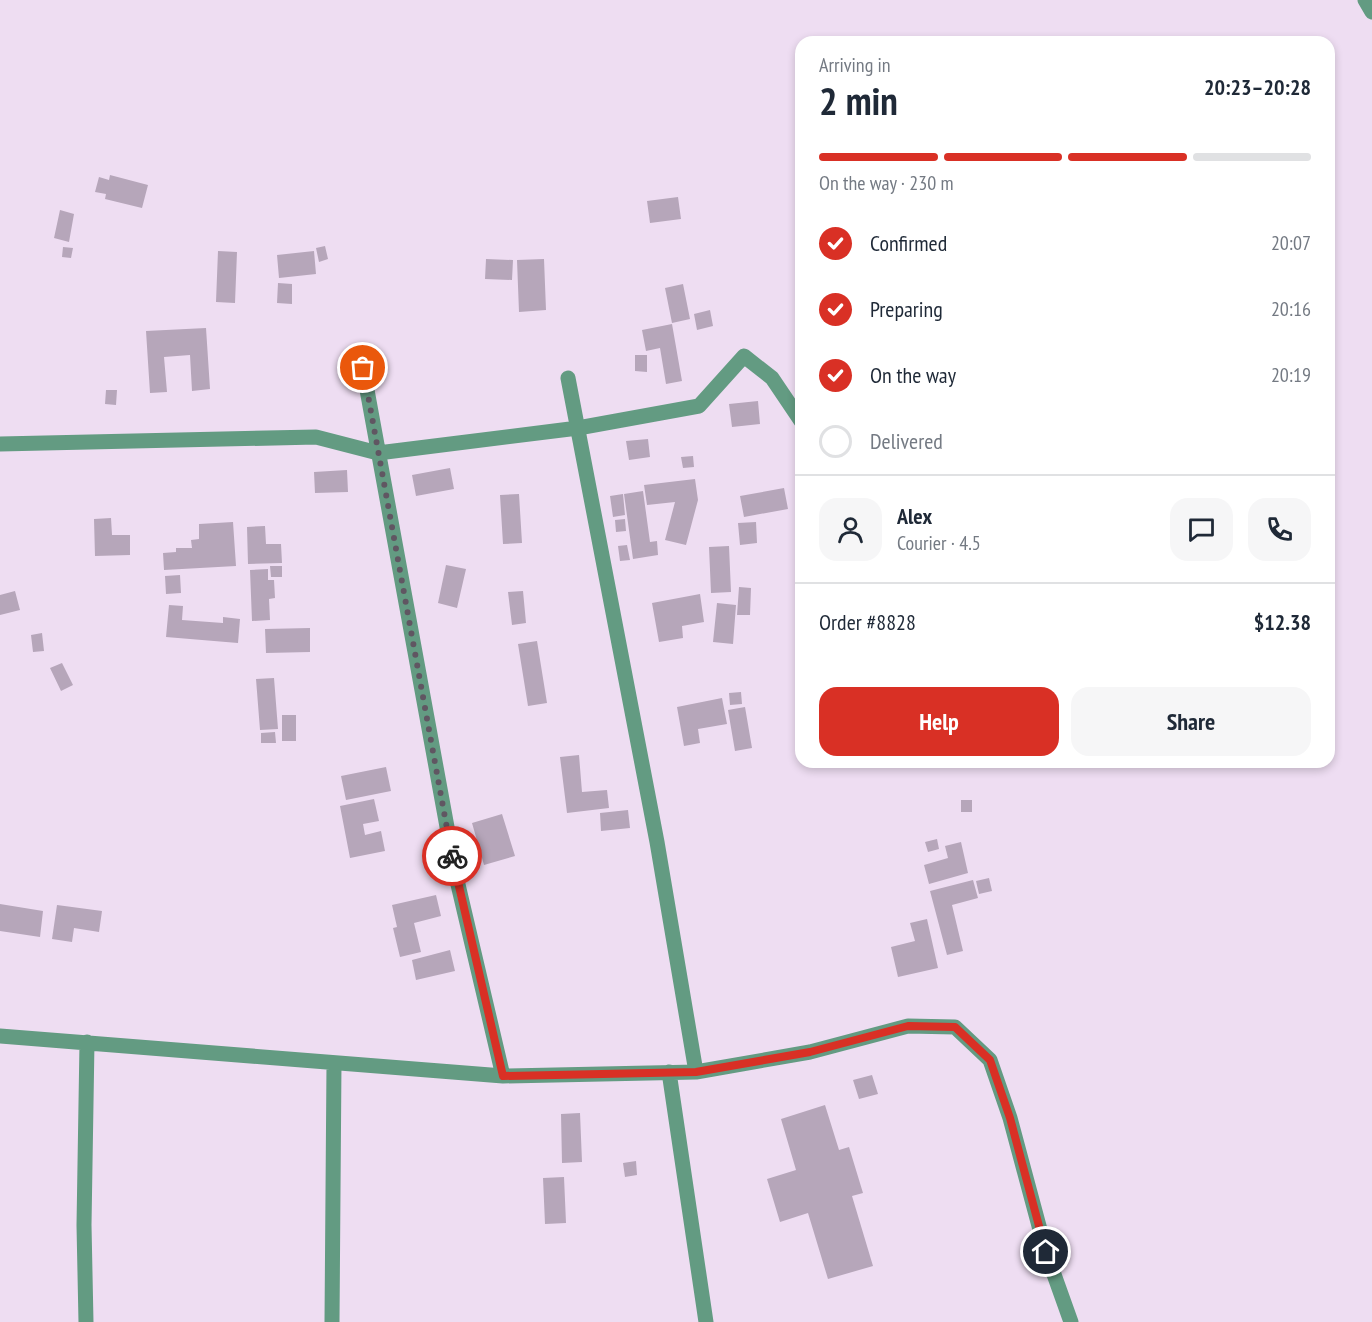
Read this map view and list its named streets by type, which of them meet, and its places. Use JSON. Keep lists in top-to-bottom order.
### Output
{
  "page": {
    "heading": ["2 min", "Arriving in", "20:23–20:28"],
    "panel": [
      "Alex",
      "Courier · 4.5",
      "Order #8828",
      "$12.38"
    ],
    "bar": "On the way · 230 m",
    "list": [
      ["Confirmed", "20:07"],
      ["Preparing", "20:16"],
      ["On the way", "20:19"],
      "Delivered"
    ],
    "buttons": ["Help", "Share"]
  }
}
